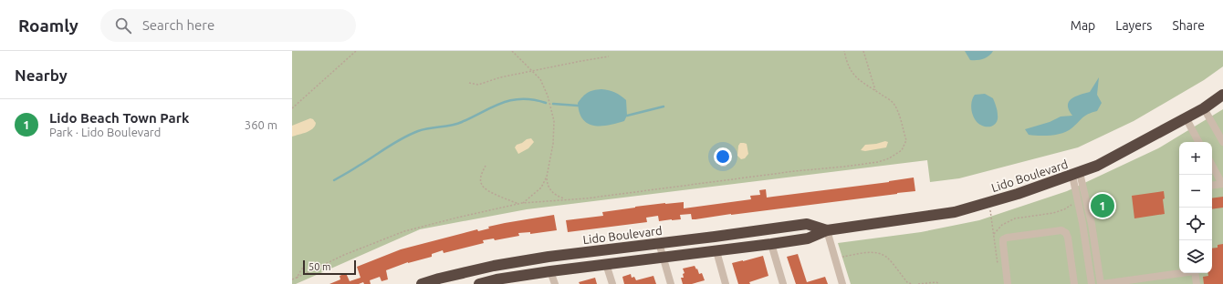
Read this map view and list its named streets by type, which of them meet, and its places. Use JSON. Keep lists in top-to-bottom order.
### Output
{
  "streets": {
    "highway": ["Lido Boulevard"]
  },
  "scale_bar": "50 m",
  "page": {
    "header": "Roamly",
    "search": "Search here",
    "nav": ["Map", "Layers", "Share"],
    "heading": "Nearby",
    "list": [
      {
        "mark": "1",
        "name": "Lido Beach Town Park",
        "note": "Park · Lido Boulevard",
        "value": "360 m"
      }
    ],
    "map_buttons": ["+", "−"],
    "pins": "1",
    "scale": "50 m"
  }
}
